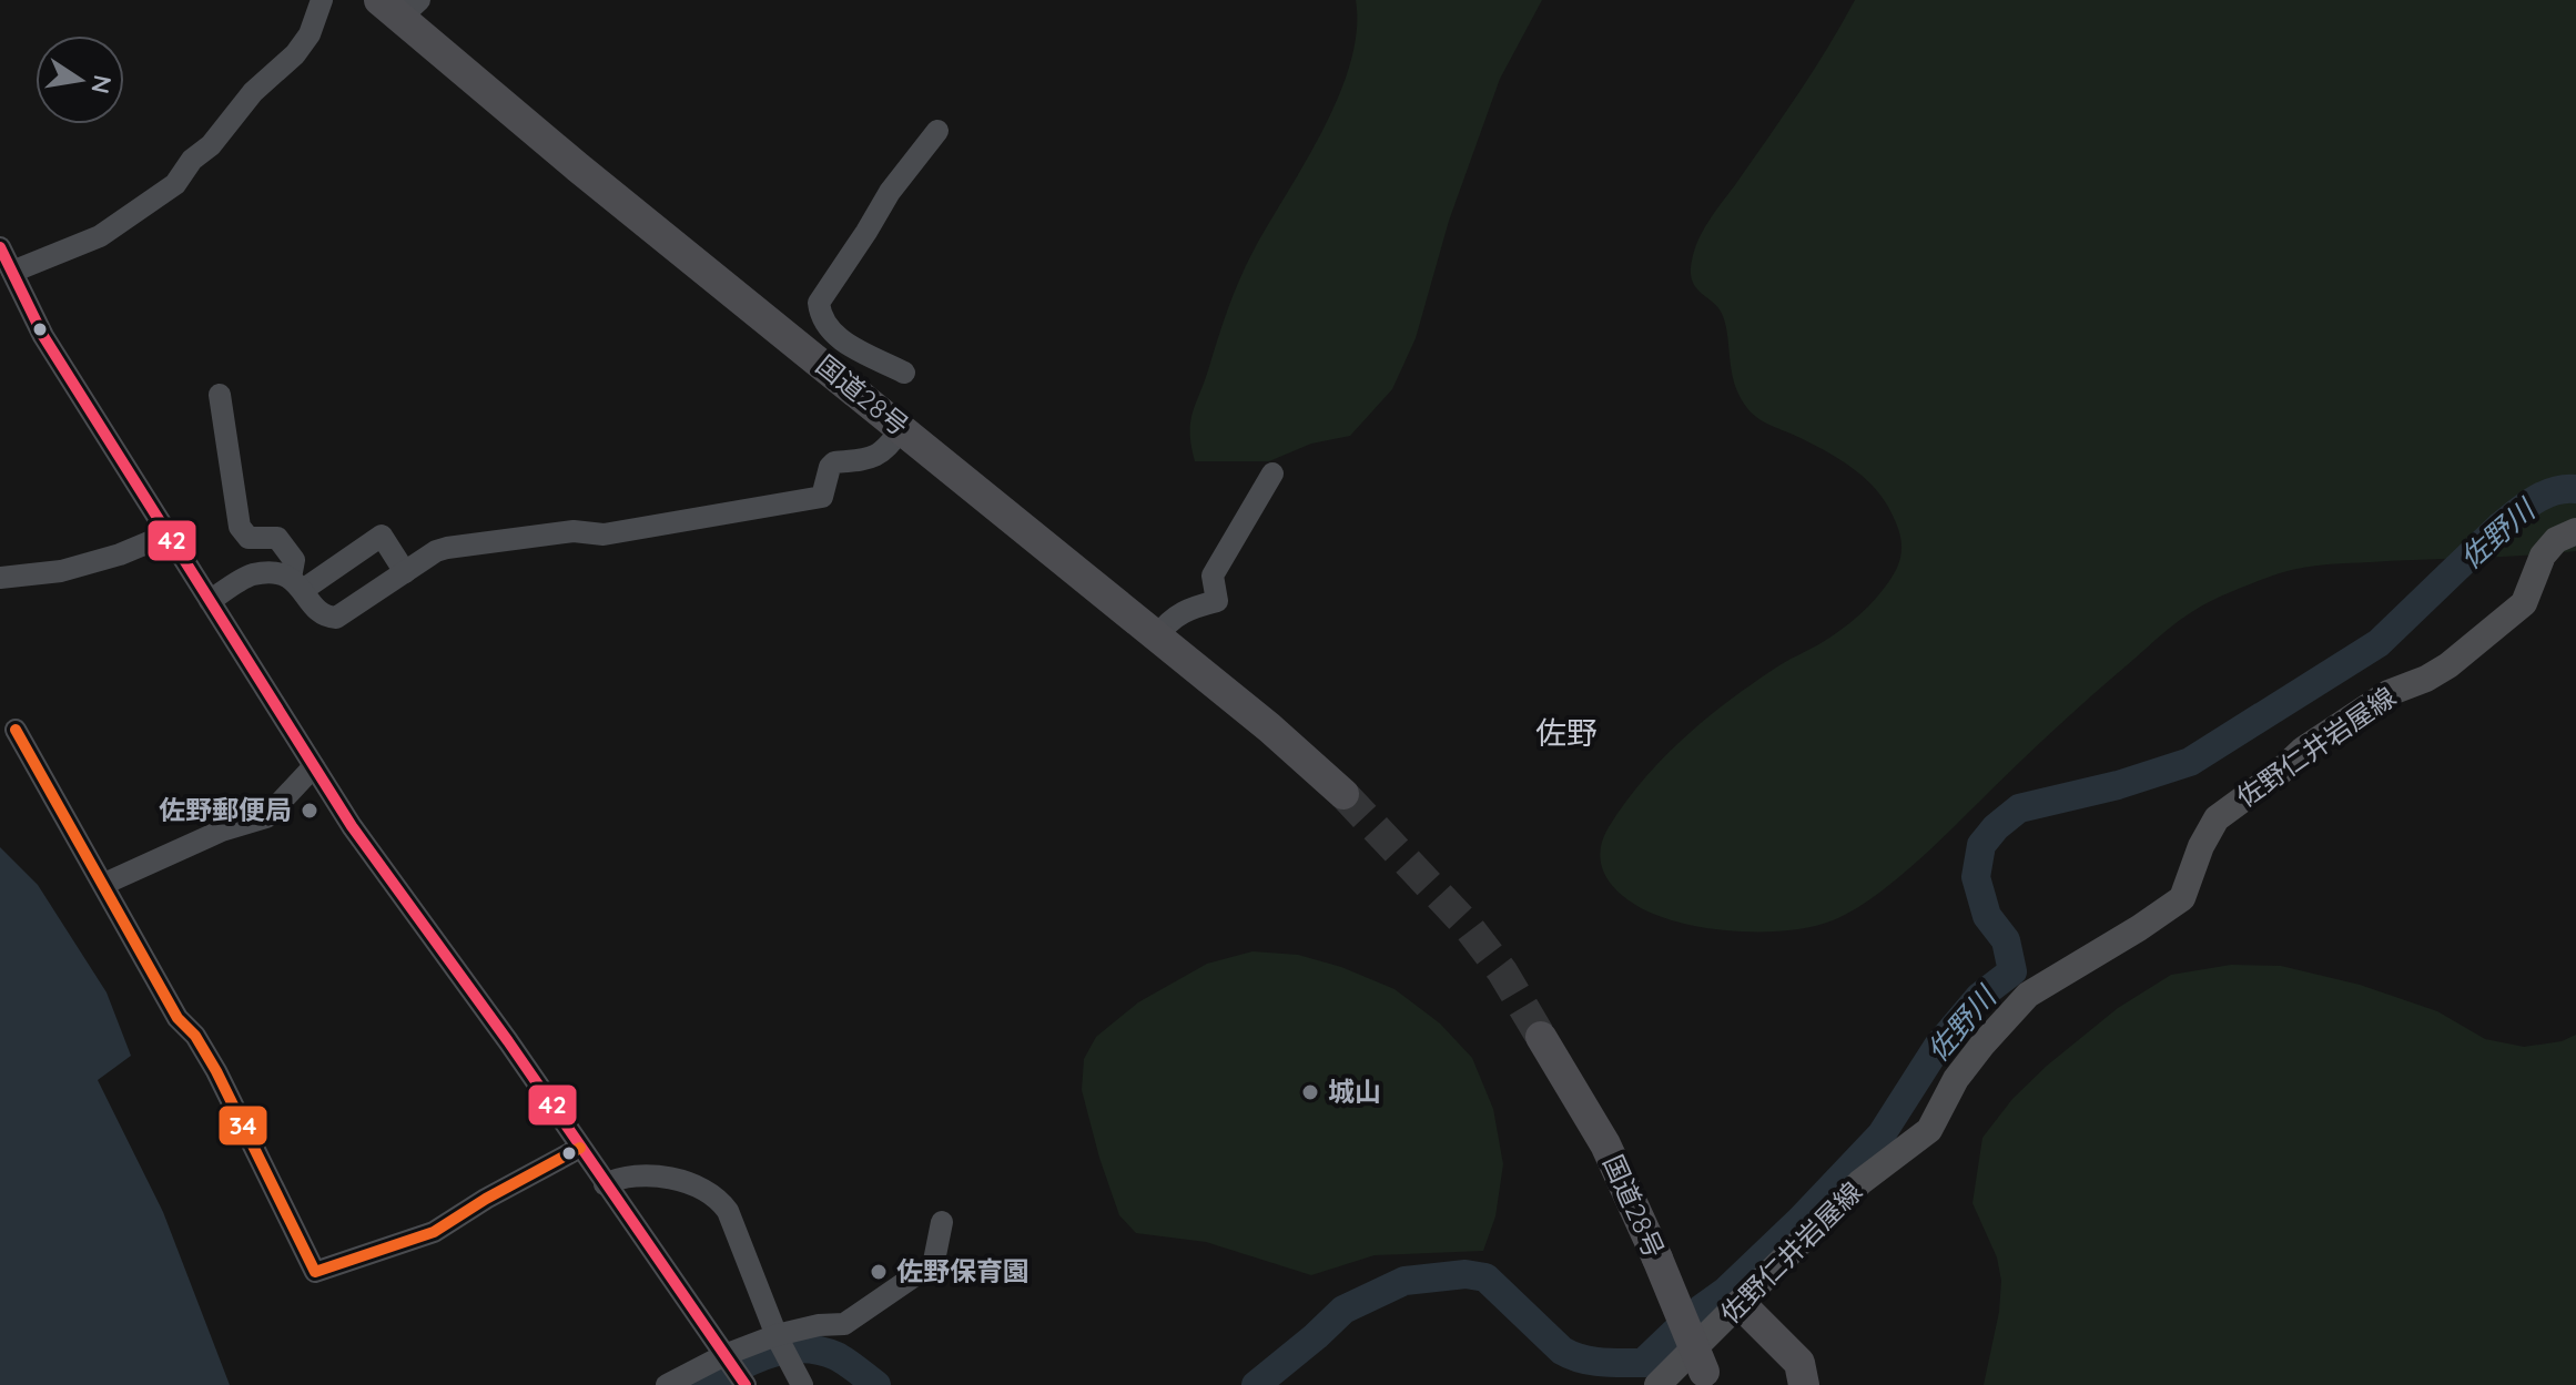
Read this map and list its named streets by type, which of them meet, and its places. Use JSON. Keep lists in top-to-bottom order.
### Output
{
  "streets": {
    "highway": ["国道28号"],
    "main road": ["佐野仁井岩屋線"]
  },
  "districts": ["佐野"],
  "water": ["佐野川"],
  "places": ["佐野郵便局", "城山", "佐野保育園"],
  "lines": ["transit line 42", "transit line 34"],
  "north": "right"
}
